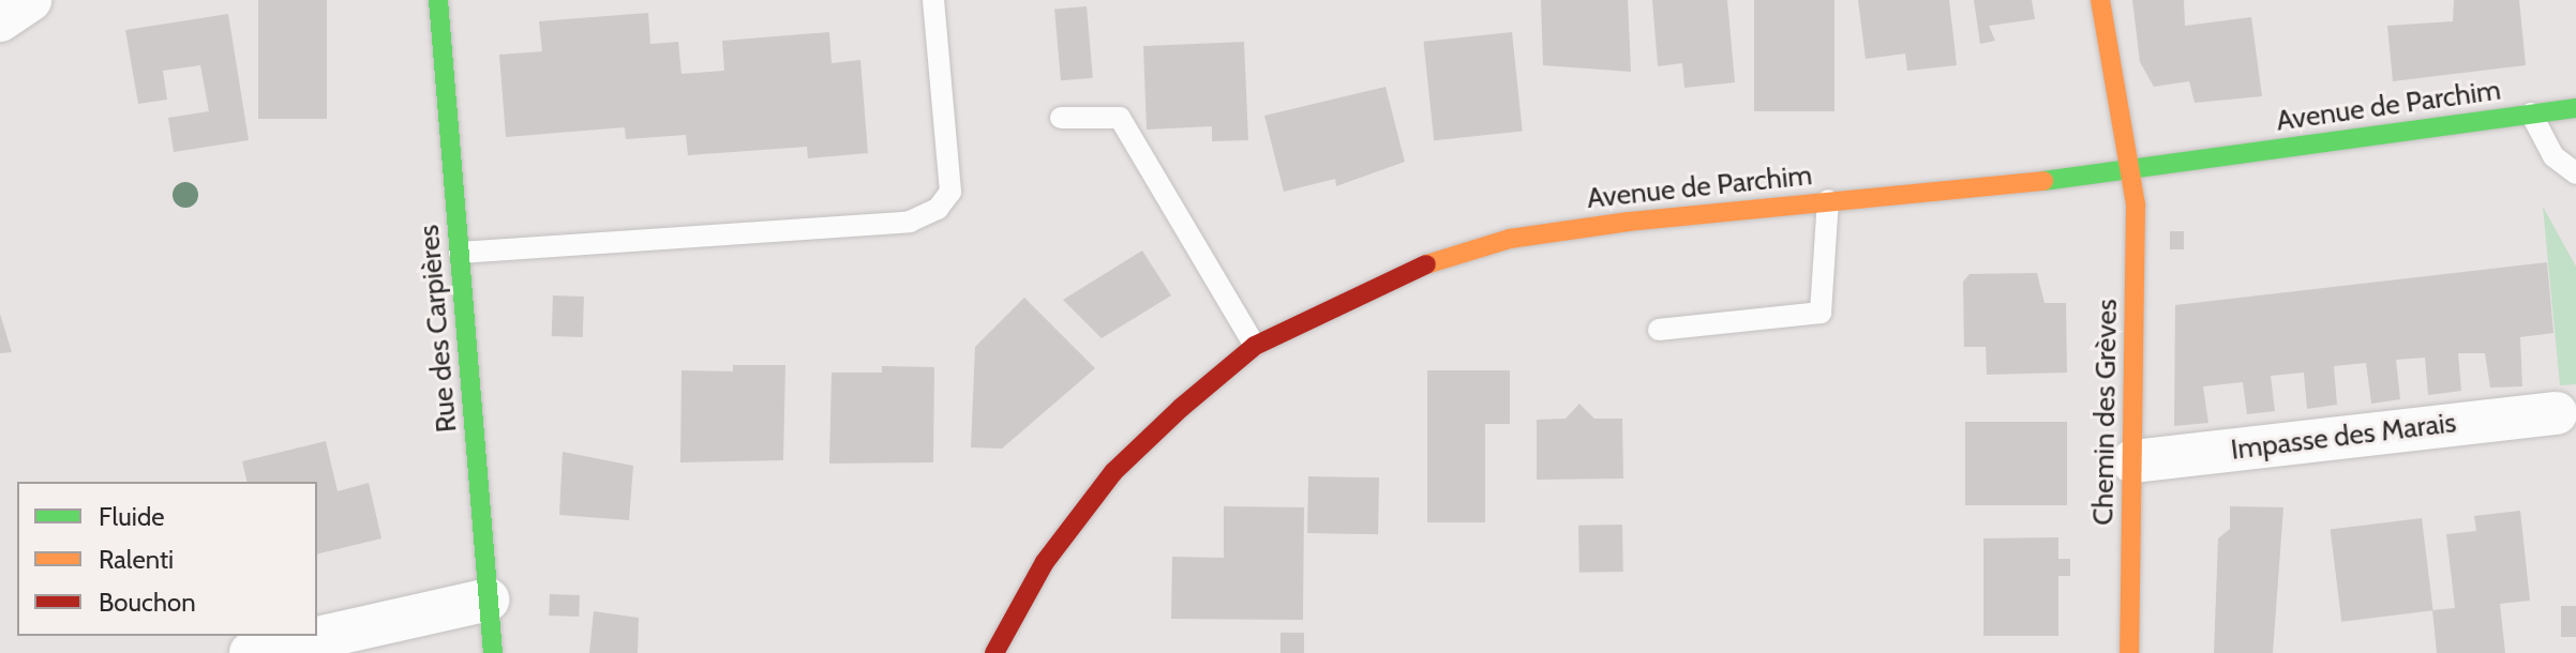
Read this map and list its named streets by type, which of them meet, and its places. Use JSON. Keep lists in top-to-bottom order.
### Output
{
  "streets": {
    "street": [
      "Avenue de Parchim",
      "Rue des Carpières",
      "Chemin des Grèves",
      "Impasse des Marais"
    ]
  },
  "crossings": [
    ["Avenue de Parchim", "Chemin des Grèves"],
    ["Chemin des Grèves", "Impasse des Marais"]
  ],
  "legend": ["Fluide", "Ralenti", "Bouchon"]
}
